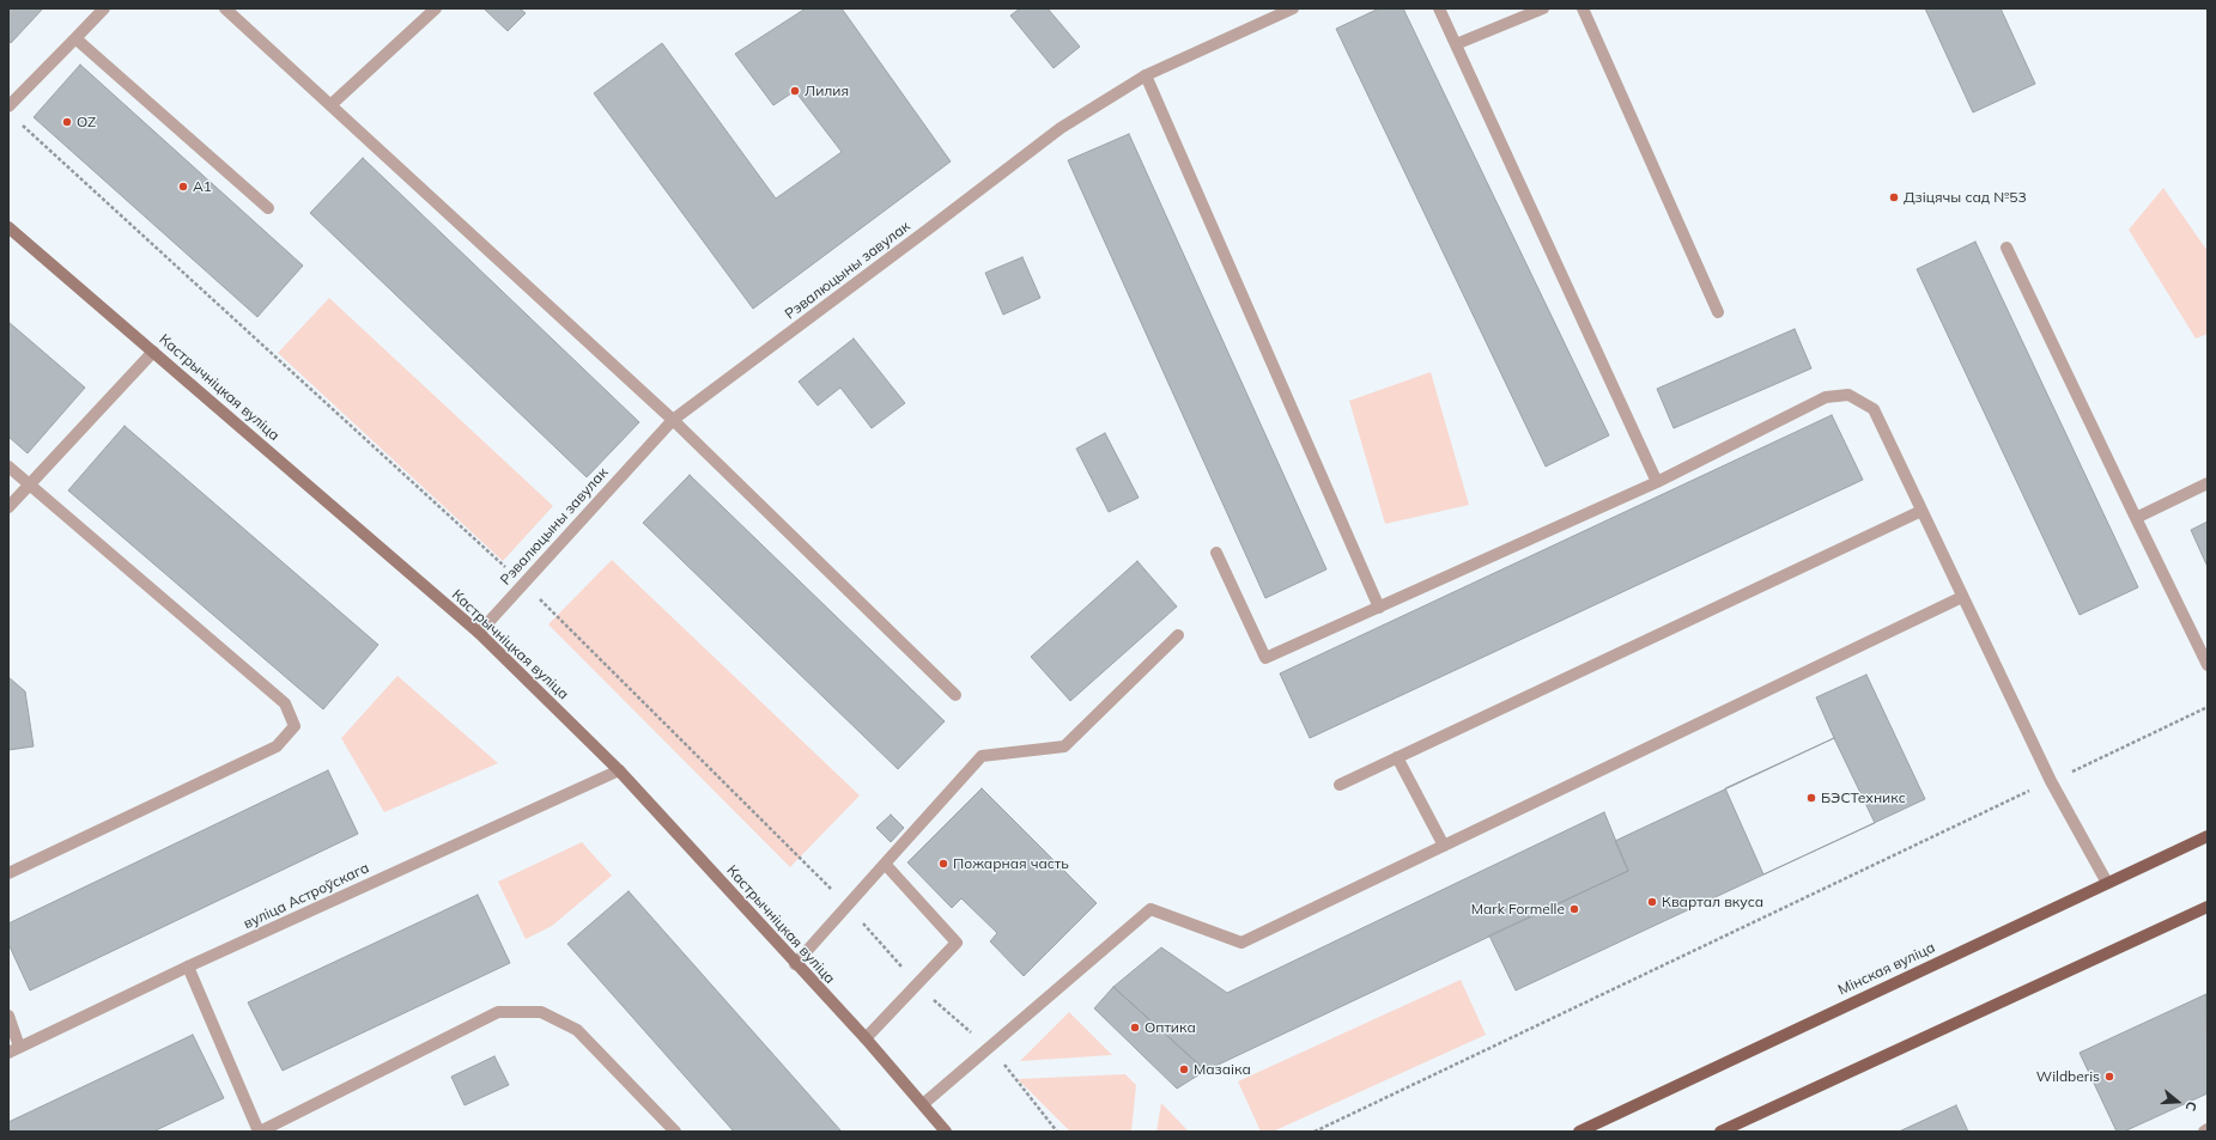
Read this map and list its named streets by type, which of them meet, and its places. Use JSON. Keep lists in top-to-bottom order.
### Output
{
  "streets": {
    "main road": ["Кастрычніцкая вуліца", "Мінская вуліца"],
    "street": ["Рэвалюцыны завулак", "вуліца Астроўскага"]
  },
  "crossings": [
    ["Рэвалюцыны завулак", "Кастрычніцкая вуліца"],
    ["Кастрычніцкая вуліца", "вуліца Астроўскага"]
  ],
  "places": [
    "Лилия",
    "OZ",
    "A1",
    "Дзіцячы сад №53",
    "БЭСТехникс",
    "Пожарная часть",
    "Квартал вкуса",
    "Mark Formelle",
    "Оптика",
    "Мазаіка",
    "Wildberis"
  ],
  "north": "right"
}
